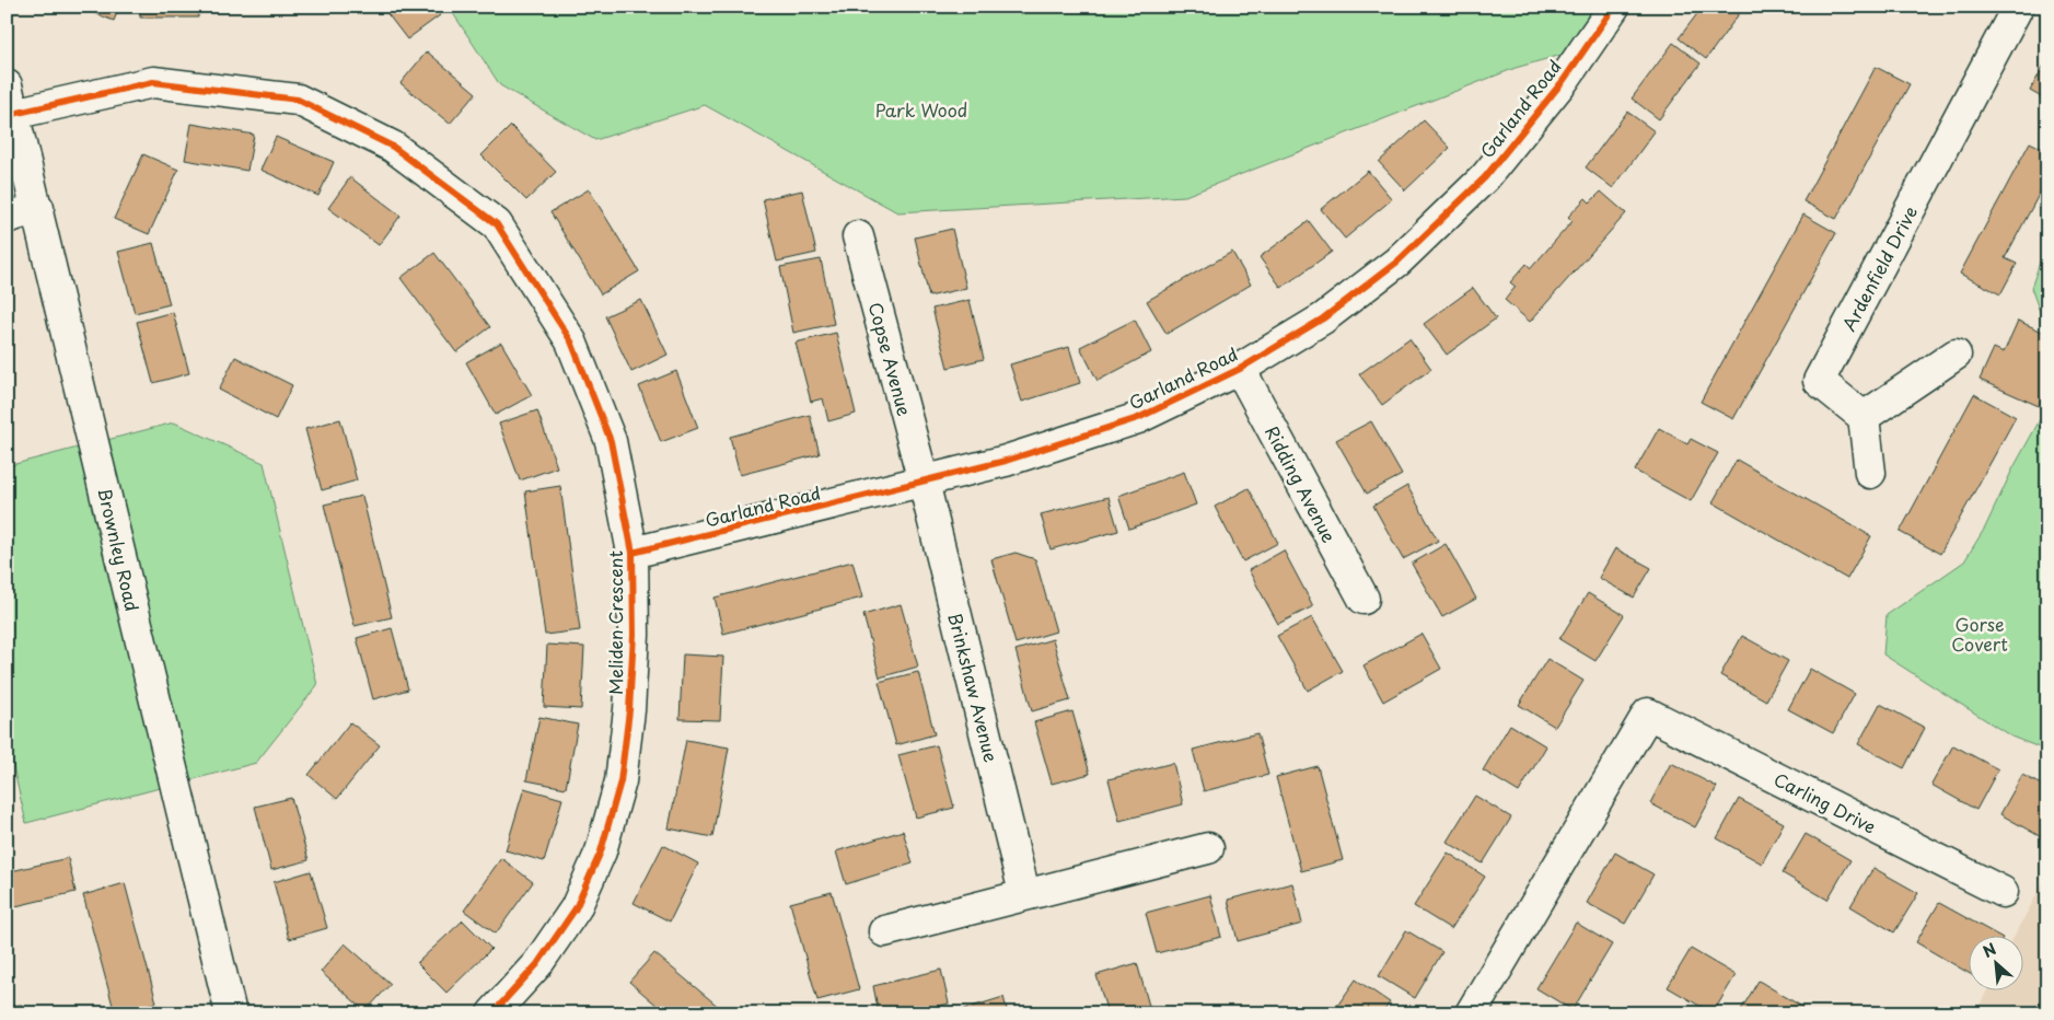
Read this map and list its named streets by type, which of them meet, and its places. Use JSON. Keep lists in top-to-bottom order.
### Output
{
  "streets": {
    "street": [
      "Garland Road",
      "Ardenfield Drive",
      "Copse Avenue",
      "Ridding Avenue",
      "Brownley Road",
      "Meliden Crescent",
      "Brinkshaw Avenue",
      "Carling Drive"
    ]
  },
  "crossings": [
    ["Garland Road", "Copse Avenue"],
    ["Garland Road", "Ridding Avenue"],
    ["Garland Road", "Meliden Crescent"],
    ["Garland Road", "Brinkshaw Avenue"],
    ["Copse Avenue", "Brinkshaw Avenue"],
    ["Brownley Road", "Meliden Crescent"]
  ],
  "parks": ["Park Wood", "Gorse Covert"],
  "north": "top left"
}
